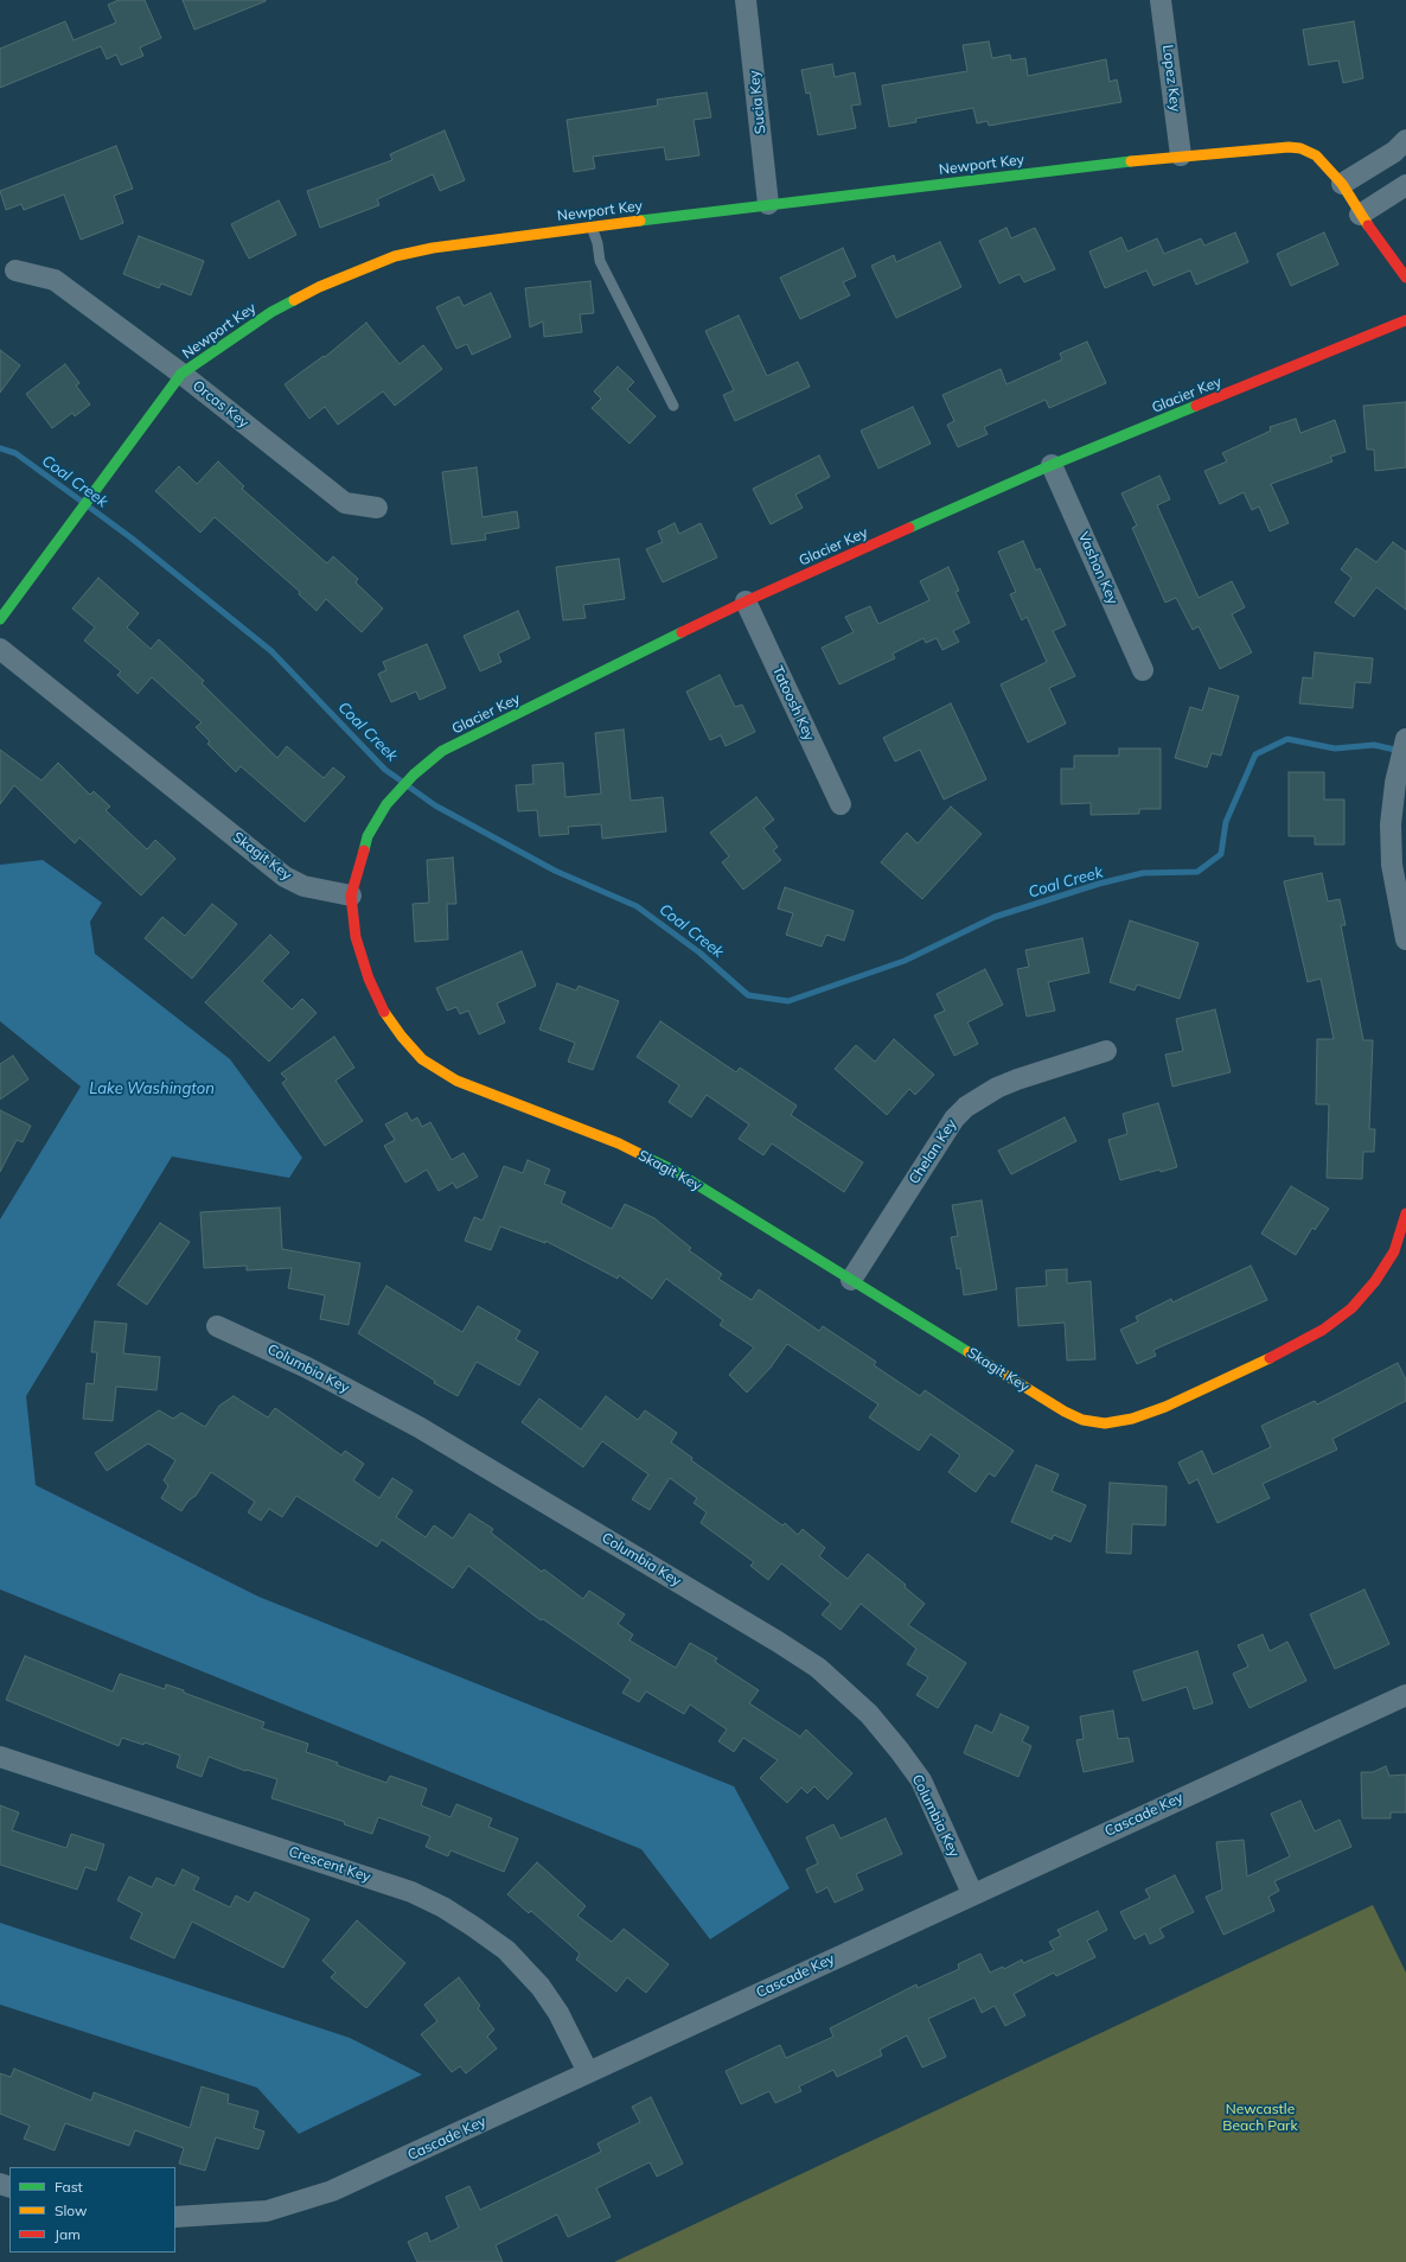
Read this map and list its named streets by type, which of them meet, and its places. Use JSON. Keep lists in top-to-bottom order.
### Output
{
  "streets": {
    "street": [
      "Lopez Key",
      "Sucia Key",
      "Newport Key",
      "Glacier Key",
      "Orcas Key",
      "Vashon Key",
      "Tatoosh Key",
      "Skagit Key",
      "Chelan Key",
      "Columbia Key",
      "Cascade Key",
      "Crescent Key"
    ]
  },
  "crossings": [
    ["Lopez Key", "Newport Key"],
    ["Sucia Key", "Newport Key"],
    ["Newport Key", "Orcas Key"],
    ["Glacier Key", "Vashon Key"],
    ["Glacier Key", "Tatoosh Key"],
    ["Glacier Key", "Skagit Key"],
    ["Skagit Key", "Chelan Key"],
    ["Columbia Key", "Cascade Key"],
    ["Cascade Key", "Crescent Key"]
  ],
  "water": ["Coal Creek", "Lake Washington"],
  "parks": ["Newcastle Beach Park"],
  "legend": ["Fast", "Slow", "Jam"]
}
